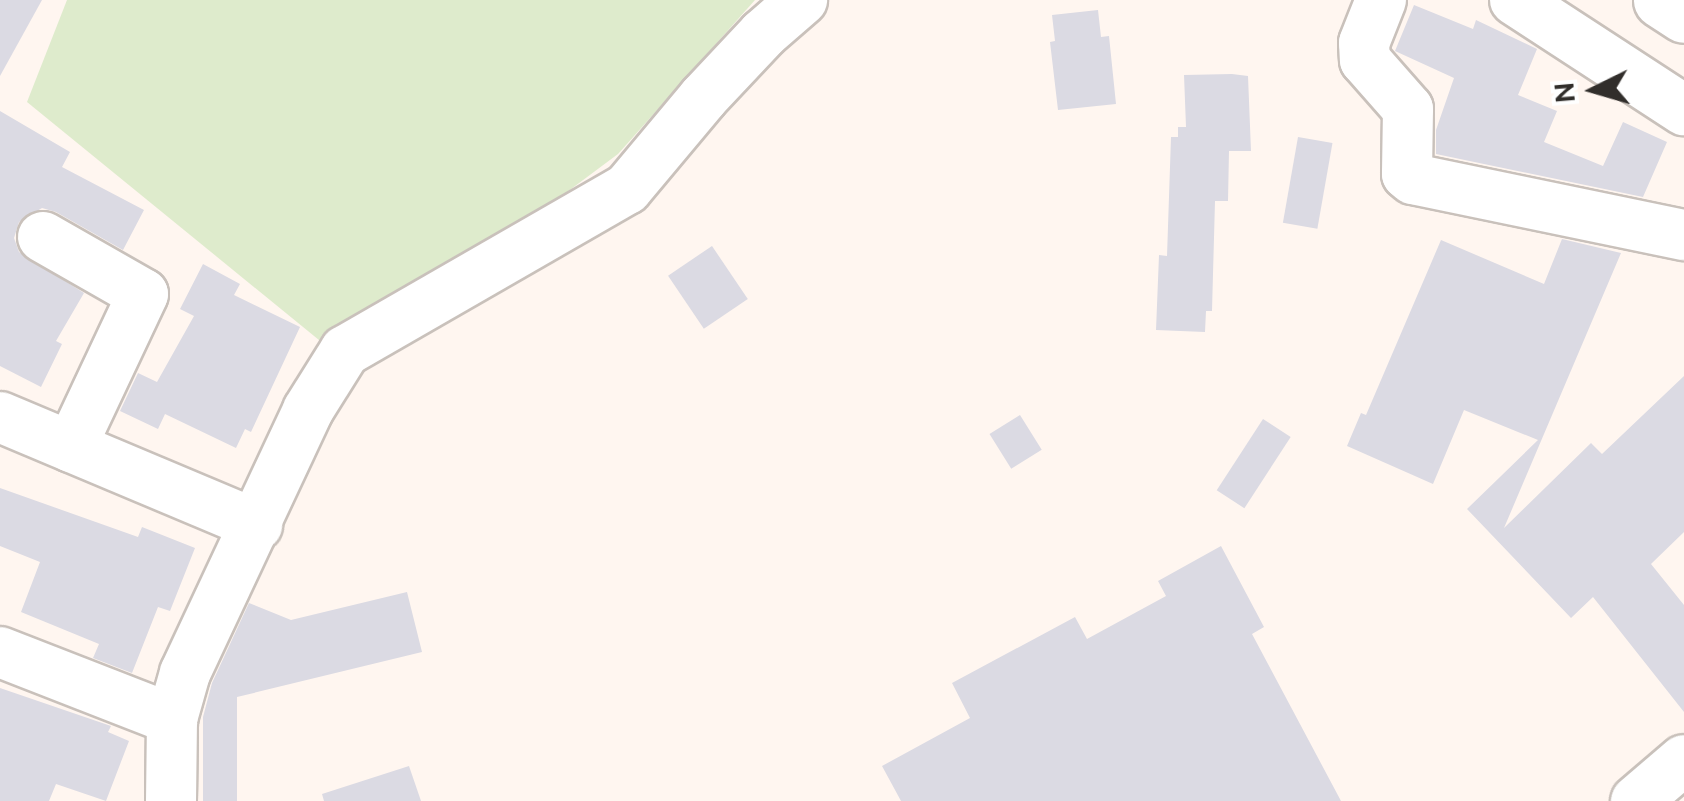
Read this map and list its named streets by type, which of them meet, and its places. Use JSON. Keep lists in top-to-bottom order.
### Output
{
  "north": "left"
}
